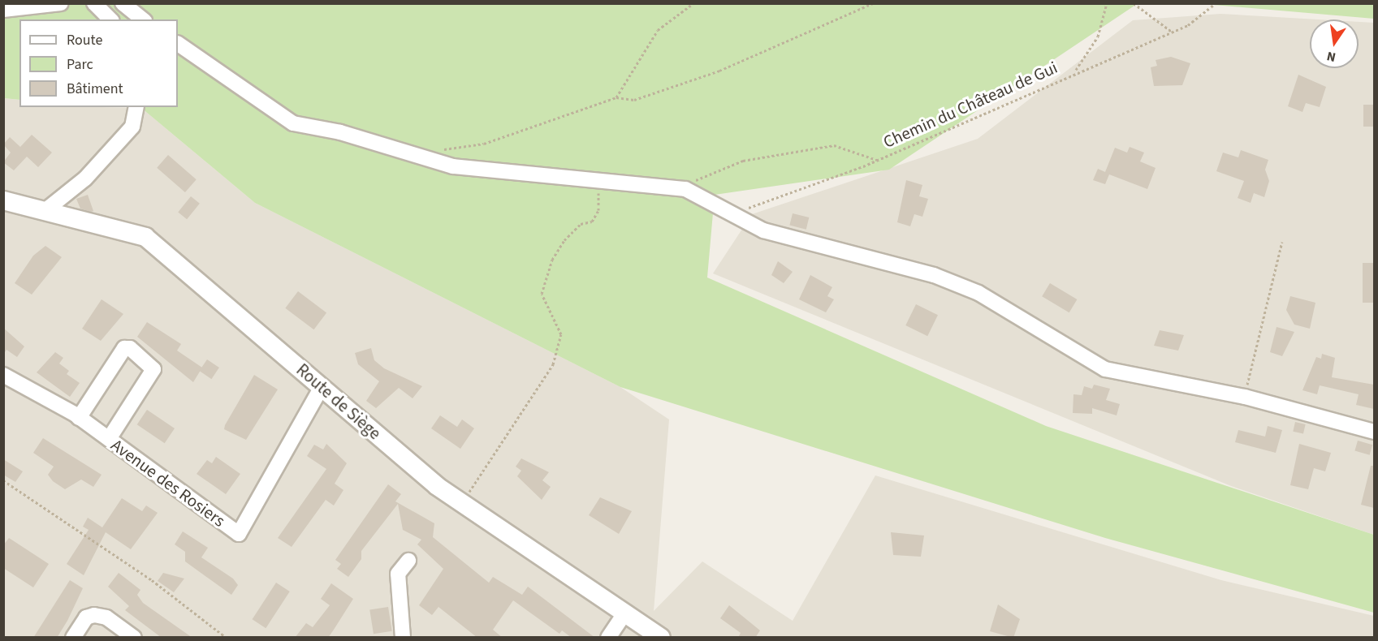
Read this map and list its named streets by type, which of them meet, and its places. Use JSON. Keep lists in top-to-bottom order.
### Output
{
  "streets": {
    "street": ["Route de Siège", "Avenue des Rosiers"],
    "path": ["Chemin du Château de Gui"]
  },
  "crossings": [
    ["Route de Siège", "Avenue des Rosiers"]
  ],
  "legend": ["Route", "Parc", "Bâtiment"],
  "north": "bottom"
}
